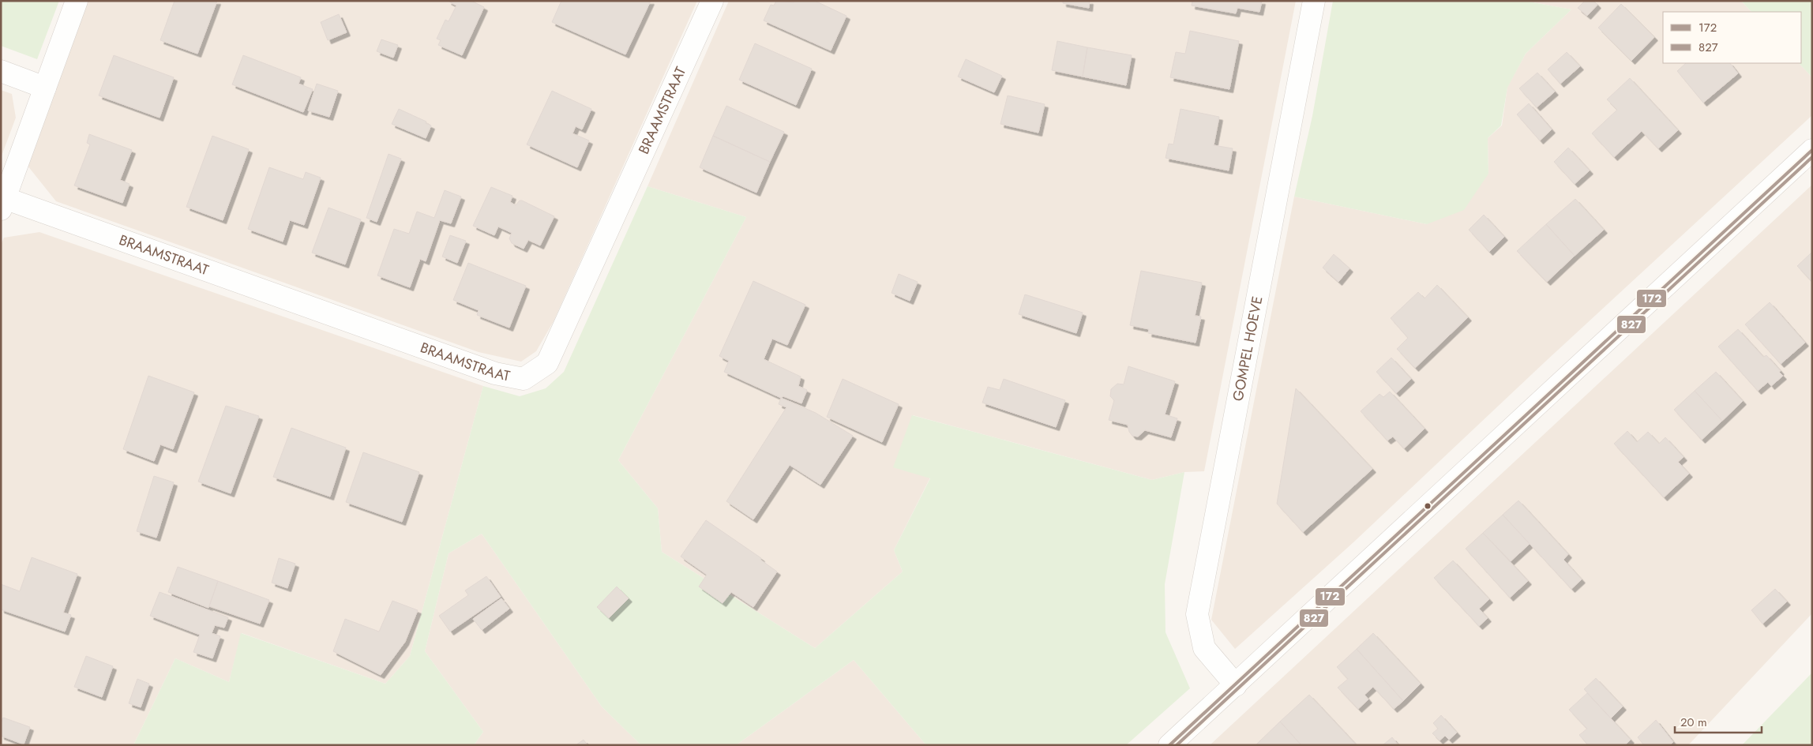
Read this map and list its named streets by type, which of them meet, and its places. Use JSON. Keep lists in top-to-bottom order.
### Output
{
  "streets": {
    "street": ["BRAAMSTRAAT", "GOMPEL HOEVE"]
  },
  "lines": ["transit line 172", "transit line 827"],
  "legend": ["172", "827"],
  "scale_bar": "20 m"
}
